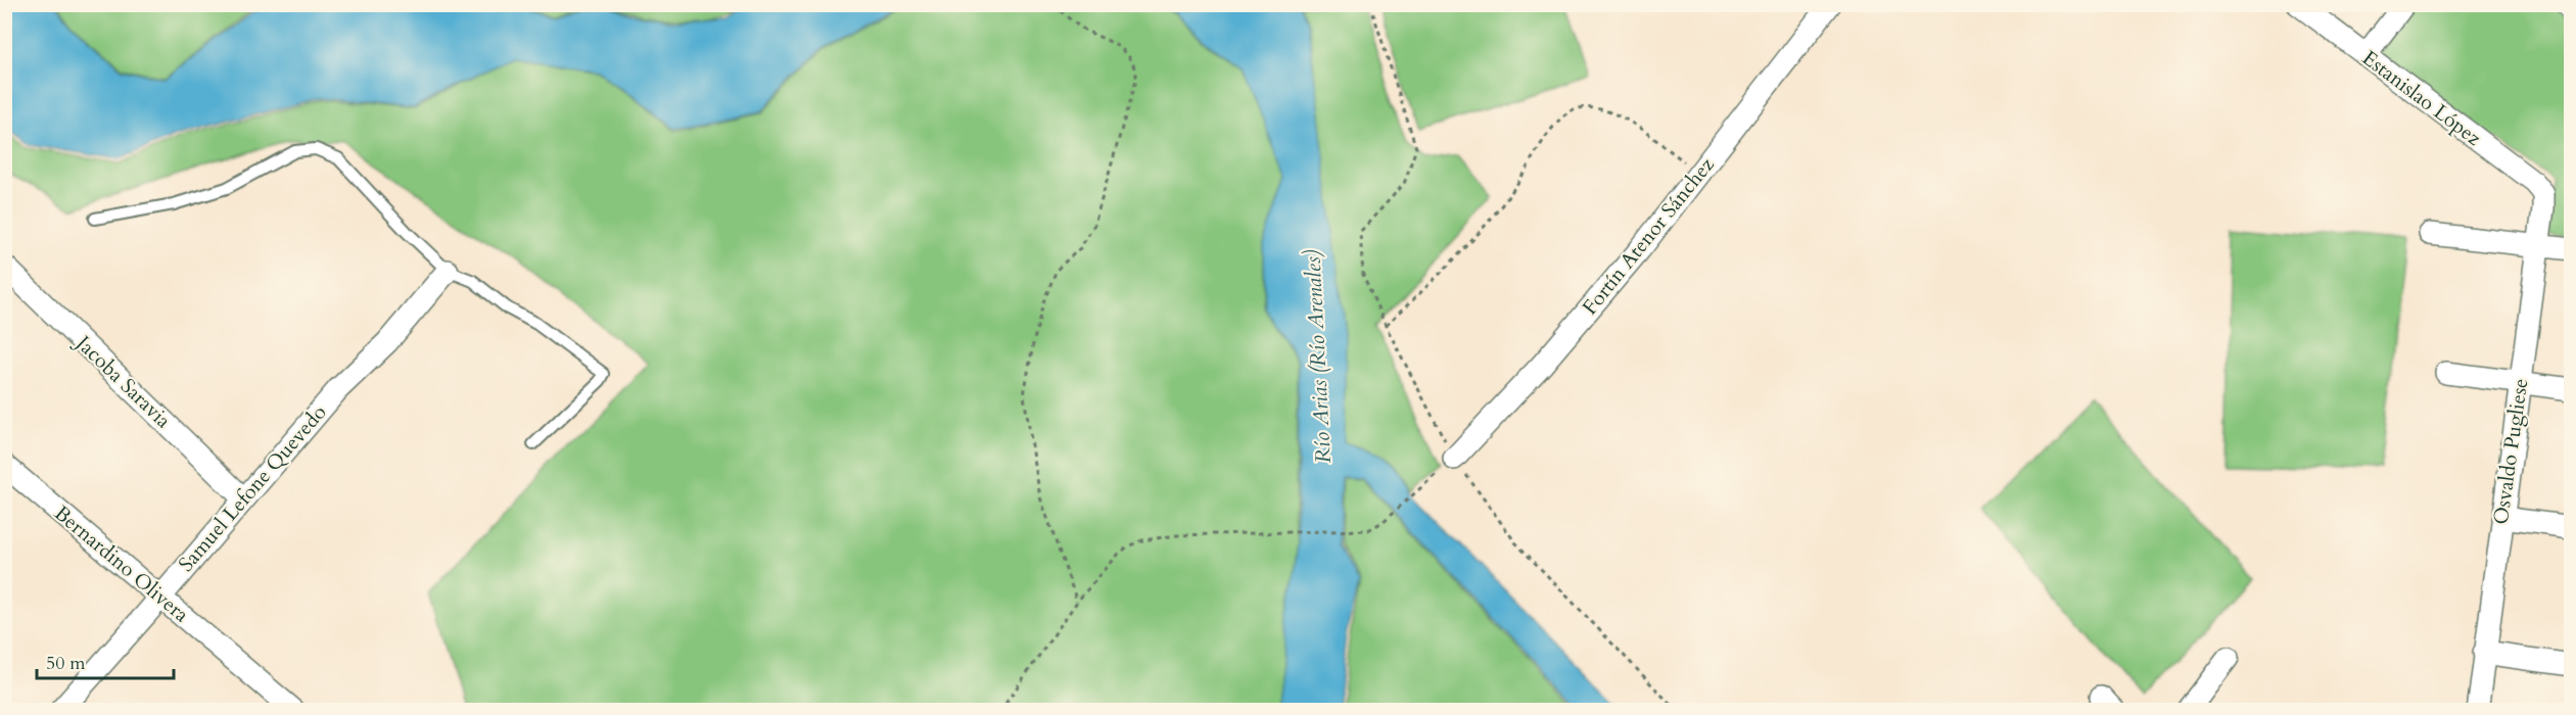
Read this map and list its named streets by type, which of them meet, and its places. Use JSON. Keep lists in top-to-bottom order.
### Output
{
  "streets": {
    "street": [
      "Estanislao López",
      "Fortín Atenor Sánchez",
      "Jacoba Saravia",
      "Osvaldo Pugliese",
      "Samuel Lefone Quevedo",
      "Bernardino Olivera"
    ]
  },
  "crossings": [
    ["Estanislao López", "Osvaldo Pugliese"],
    ["Jacoba Saravia", "Samuel Lefone Quevedo"],
    ["Samuel Lefone Quevedo", "Bernardino Olivera"]
  ],
  "water": ["Río Arias (Río Arenales)"],
  "scale_bar": "50 m"
}
